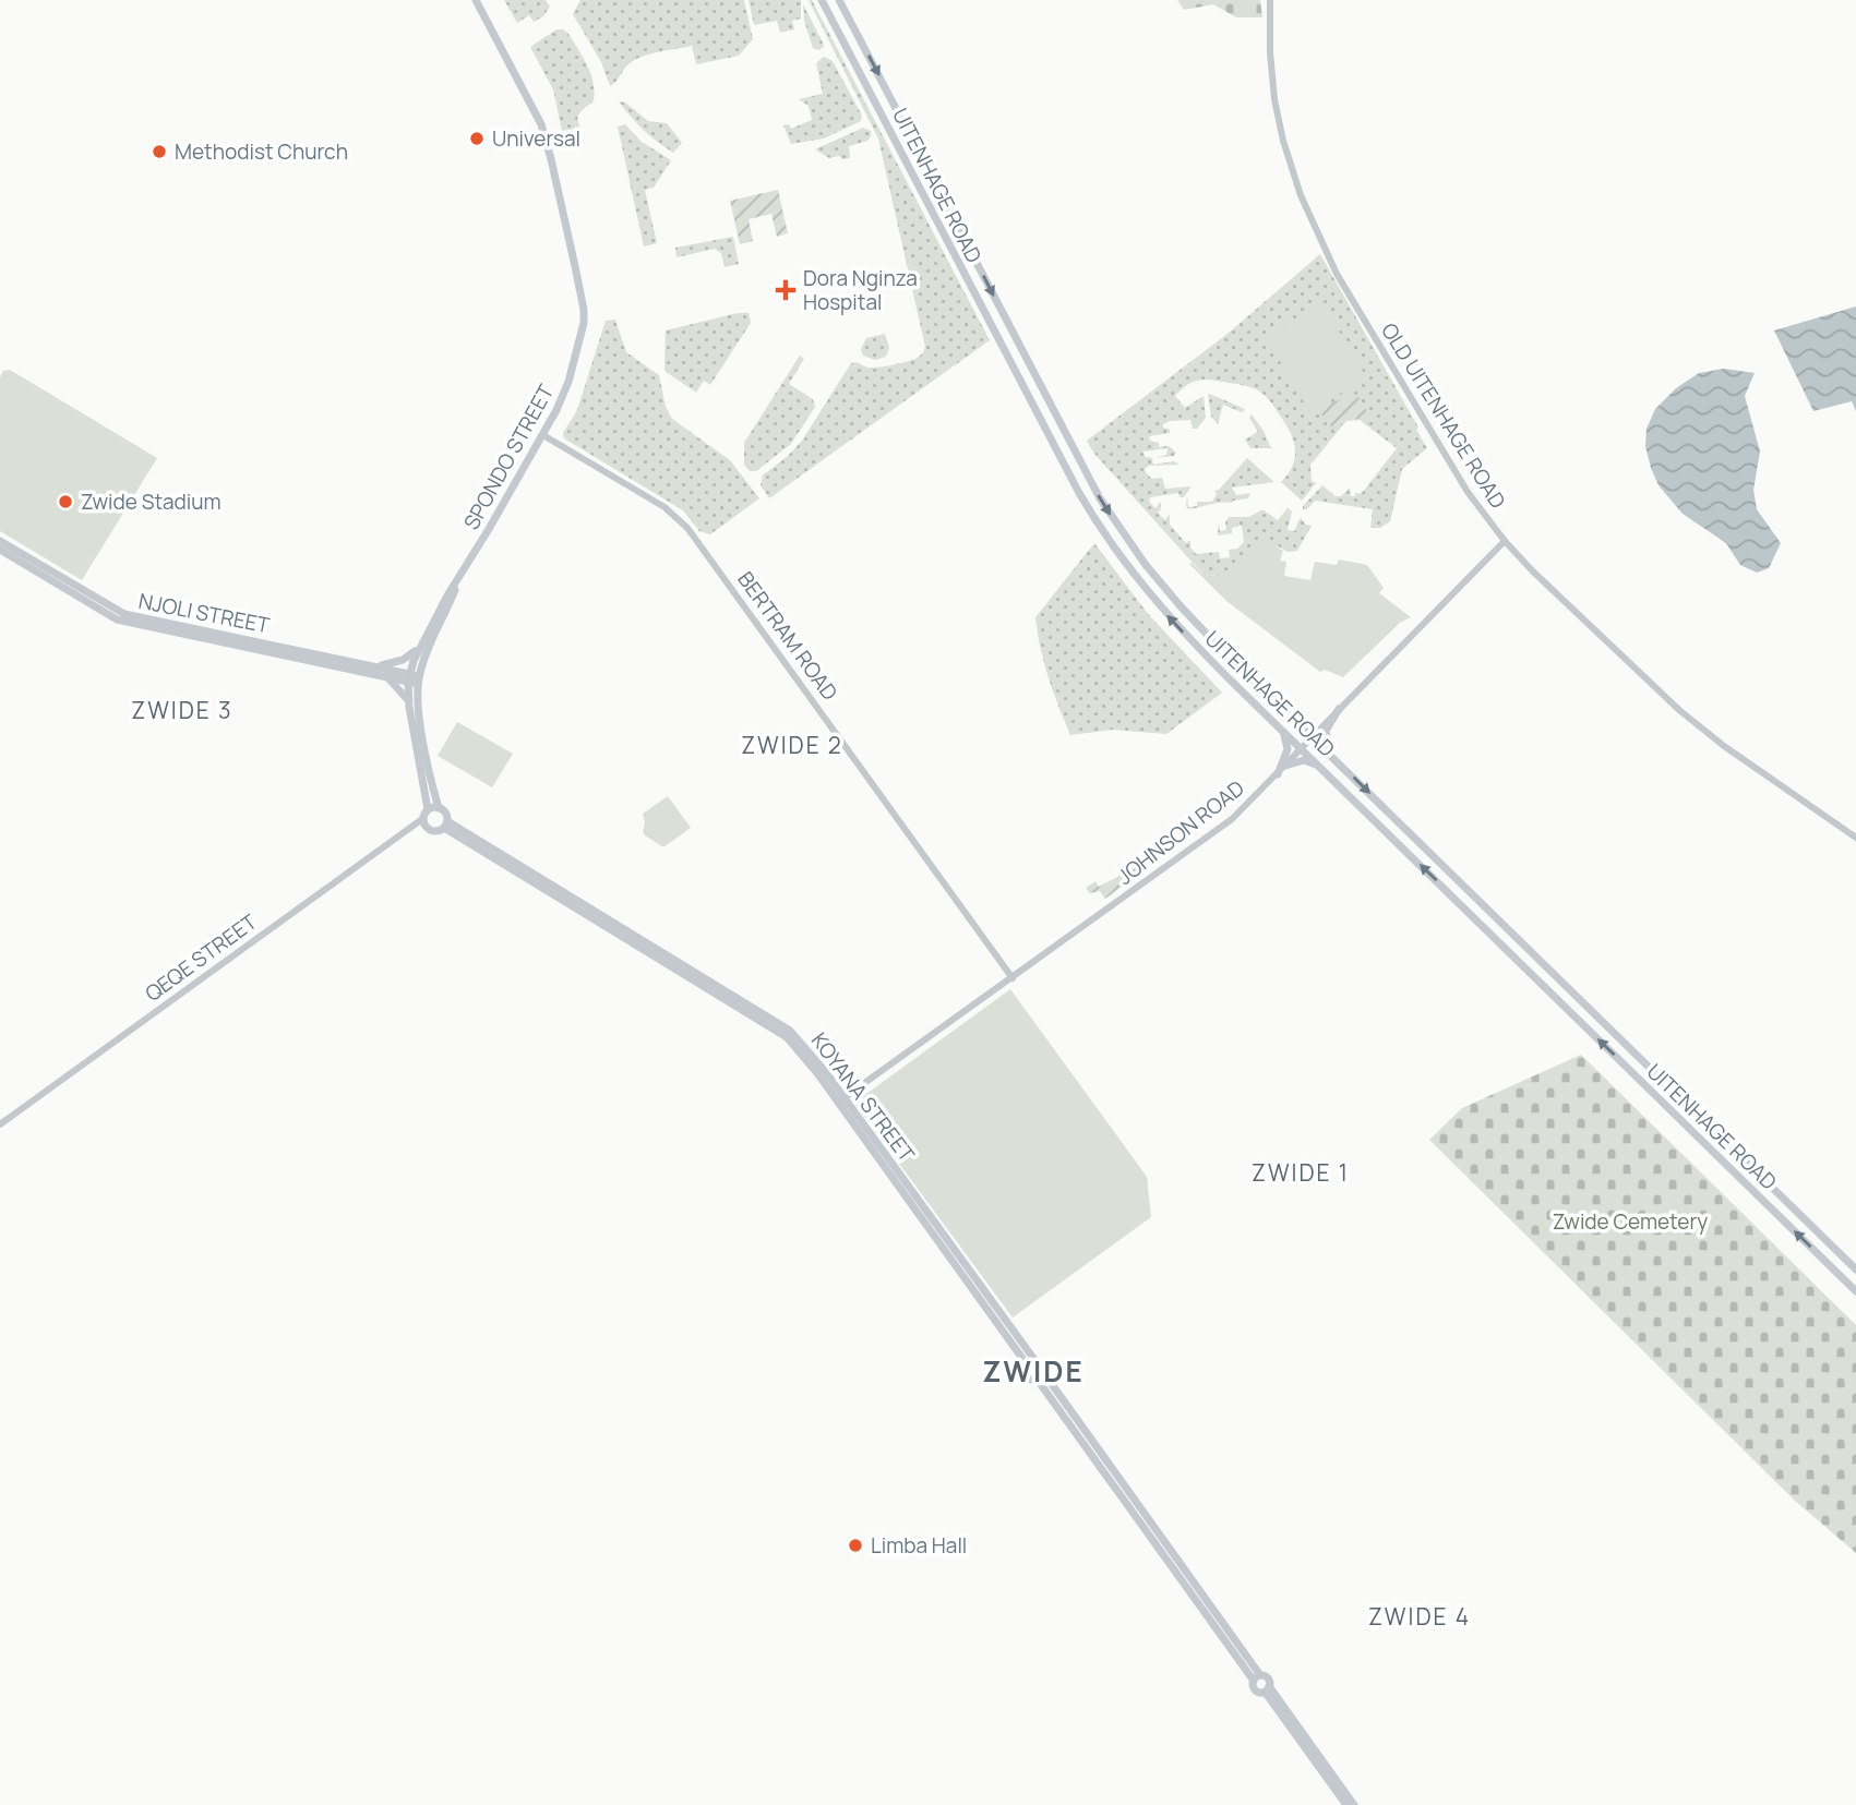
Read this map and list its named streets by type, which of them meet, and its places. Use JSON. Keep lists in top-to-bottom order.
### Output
{
  "streets": {
    "main road": [
      "UITENHAGE ROAD",
      "SPONDO STREET",
      "NJOLI STREET",
      "KOYANA STREET"
    ],
    "street": [
      "OLD UITENHAGE ROAD",
      "BERTRAM ROAD",
      "JOHNSON ROAD",
      "QEQE STREET"
    ]
  },
  "crossings": [
    ["UITENHAGE ROAD", "JOHNSON ROAD"],
    ["OLD UITENHAGE ROAD", "JOHNSON ROAD"],
    ["SPONDO STREET", "NJOLI STREET"],
    ["SPONDO STREET", "BERTRAM ROAD"],
    ["SPONDO STREET", "QEQE STREET"],
    ["SPONDO STREET", "KOYANA STREET"],
    ["BERTRAM ROAD", "JOHNSON ROAD"],
    ["JOHNSON ROAD", "KOYANA STREET"],
    ["QEQE STREET", "KOYANA STREET"]
  ],
  "districts": [
    "ZWIDE 3",
    "ZWIDE 2",
    "ZWIDE 1",
    "ZWIDE",
    "ZWIDE 4"
  ],
  "parks": ["Zwide Cemetery"],
  "places": {
    "other": [
      "Universal",
      "Methodist Church",
      "Zwide Stadium",
      "Limba Hall"
    ],
    "health": ["Dora Nginza Hospital"]
  }
}
